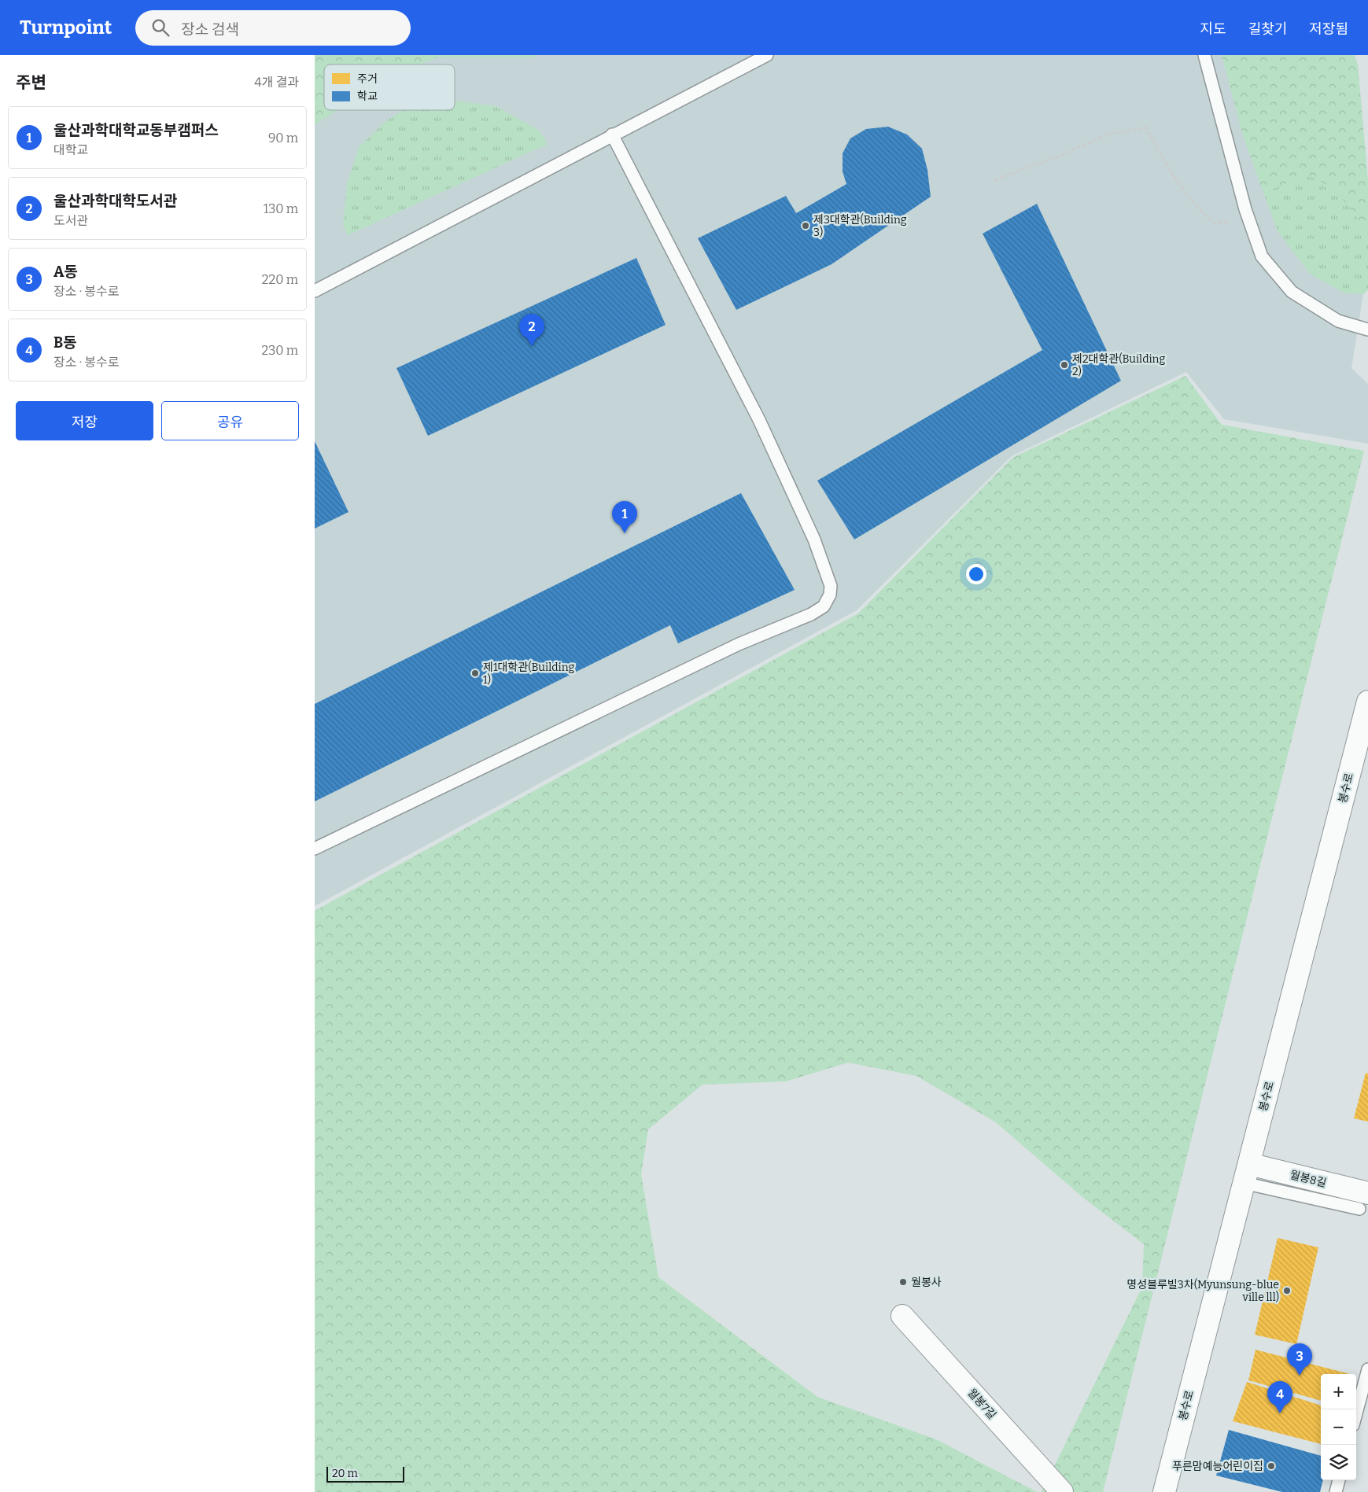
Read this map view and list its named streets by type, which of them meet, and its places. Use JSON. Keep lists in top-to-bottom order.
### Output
{
  "streets": {
    "main road": ["봉수로", "월봉8길", "월봉7길"]
  },
  "crossings": [
    ["봉수로", "월봉8길"]
  ],
  "places": [
    "제3대학관(Building 3)",
    "제2대학관(Building 2)",
    "제1대학관(Building 1)",
    "월봉사",
    "명성블루빌3차(Myunsung-blue ville lll)",
    "푸른맘예능어린이집"
  ],
  "legend": ["주거", "학교"],
  "scale_bar": "20 m",
  "page": {
    "header": "Turnpoint",
    "search": "장소 검색",
    "nav": ["지도", "길찾기", "저장됨"],
    "heading": ["주변", "4개 결과"],
    "list": [
      {
        "mark": "1",
        "name": "울산과학대학교동부캠퍼스",
        "note": "대학교",
        "value": "90 m"
      },
      {
        "mark": "2",
        "name": "울산과학대학도서관",
        "note": "도서관",
        "value": "130 m"
      },
      {
        "mark": "3",
        "name": "A동",
        "note": "장소 · 봉수로",
        "value": "220 m"
      },
      {
        "mark": "4",
        "name": "B동",
        "note": "장소 · 봉수로",
        "value": "230 m"
      }
    ],
    "pins": [
      "2",
      "1",
      "3",
      "4"
    ],
    "buttons": ["저장", "공유"],
    "map_buttons": ["+", "−"],
    "scale": "20 m"
  }
}
